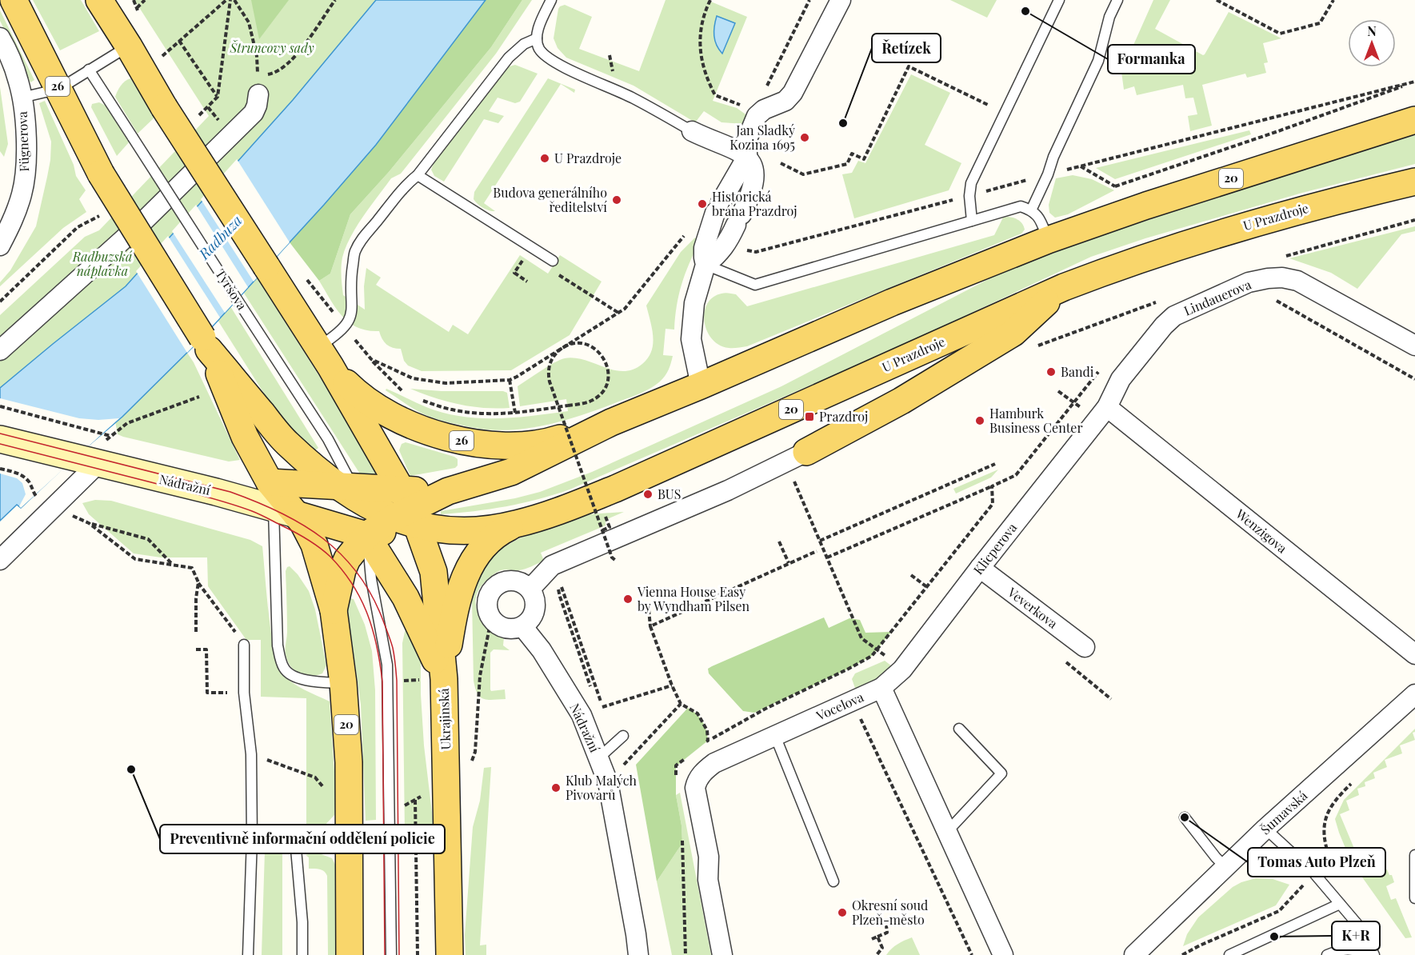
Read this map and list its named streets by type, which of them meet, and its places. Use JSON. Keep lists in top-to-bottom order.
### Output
{
  "streets": {
    "main road": [
      "26",
      "20",
      "U Prazdroje",
      "Ukrajinská"
    ],
    "street": [
      "Fügnerova",
      "Lindauerova",
      "Nádražní",
      "Wenzigova",
      "Klicperova",
      "Veverkova",
      "Vocelova",
      "Šumavská"
    ],
    "lane": ["Tyršova"]
  },
  "crossings": [
    ["26", "20"],
    ["26", "Tyršova"],
    ["20", "U Prazdroje"],
    ["20", "Ukrajinská"],
    ["U Prazdroje", "Ukrajinská"],
    ["Lindauerova", "Wenzigova"],
    ["Lindauerova", "Klicperova"],
    ["Wenzigova", "Klicperova"],
    ["Klicperova", "Veverkova"],
    ["Klicperova", "Vocelova"]
  ],
  "water": ["Radbuza"],
  "parks": ["Štruncovy sady", "Radbuzská náplavka"],
  "places": {
    "other": [
      "Formanka",
      "Řetízek",
      "Jan Sladký Kozina 1695",
      "U Prazdroje",
      "Budova generálního ředitelství",
      "Historická brána Prazdroj",
      "Bandi",
      "Hamburk Business Center",
      "BUS",
      "Vienna House Easy by Wyndham Pilsen",
      "Preventivně informační oddělení policie",
      "Klub Malých Pivovarů",
      "Tomas Auto Plzeň",
      "Okresní soud Plzeň-město",
      "K+R"
    ],
    "transit": ["Prazdroj"]
  },
  "north": "top"
}
